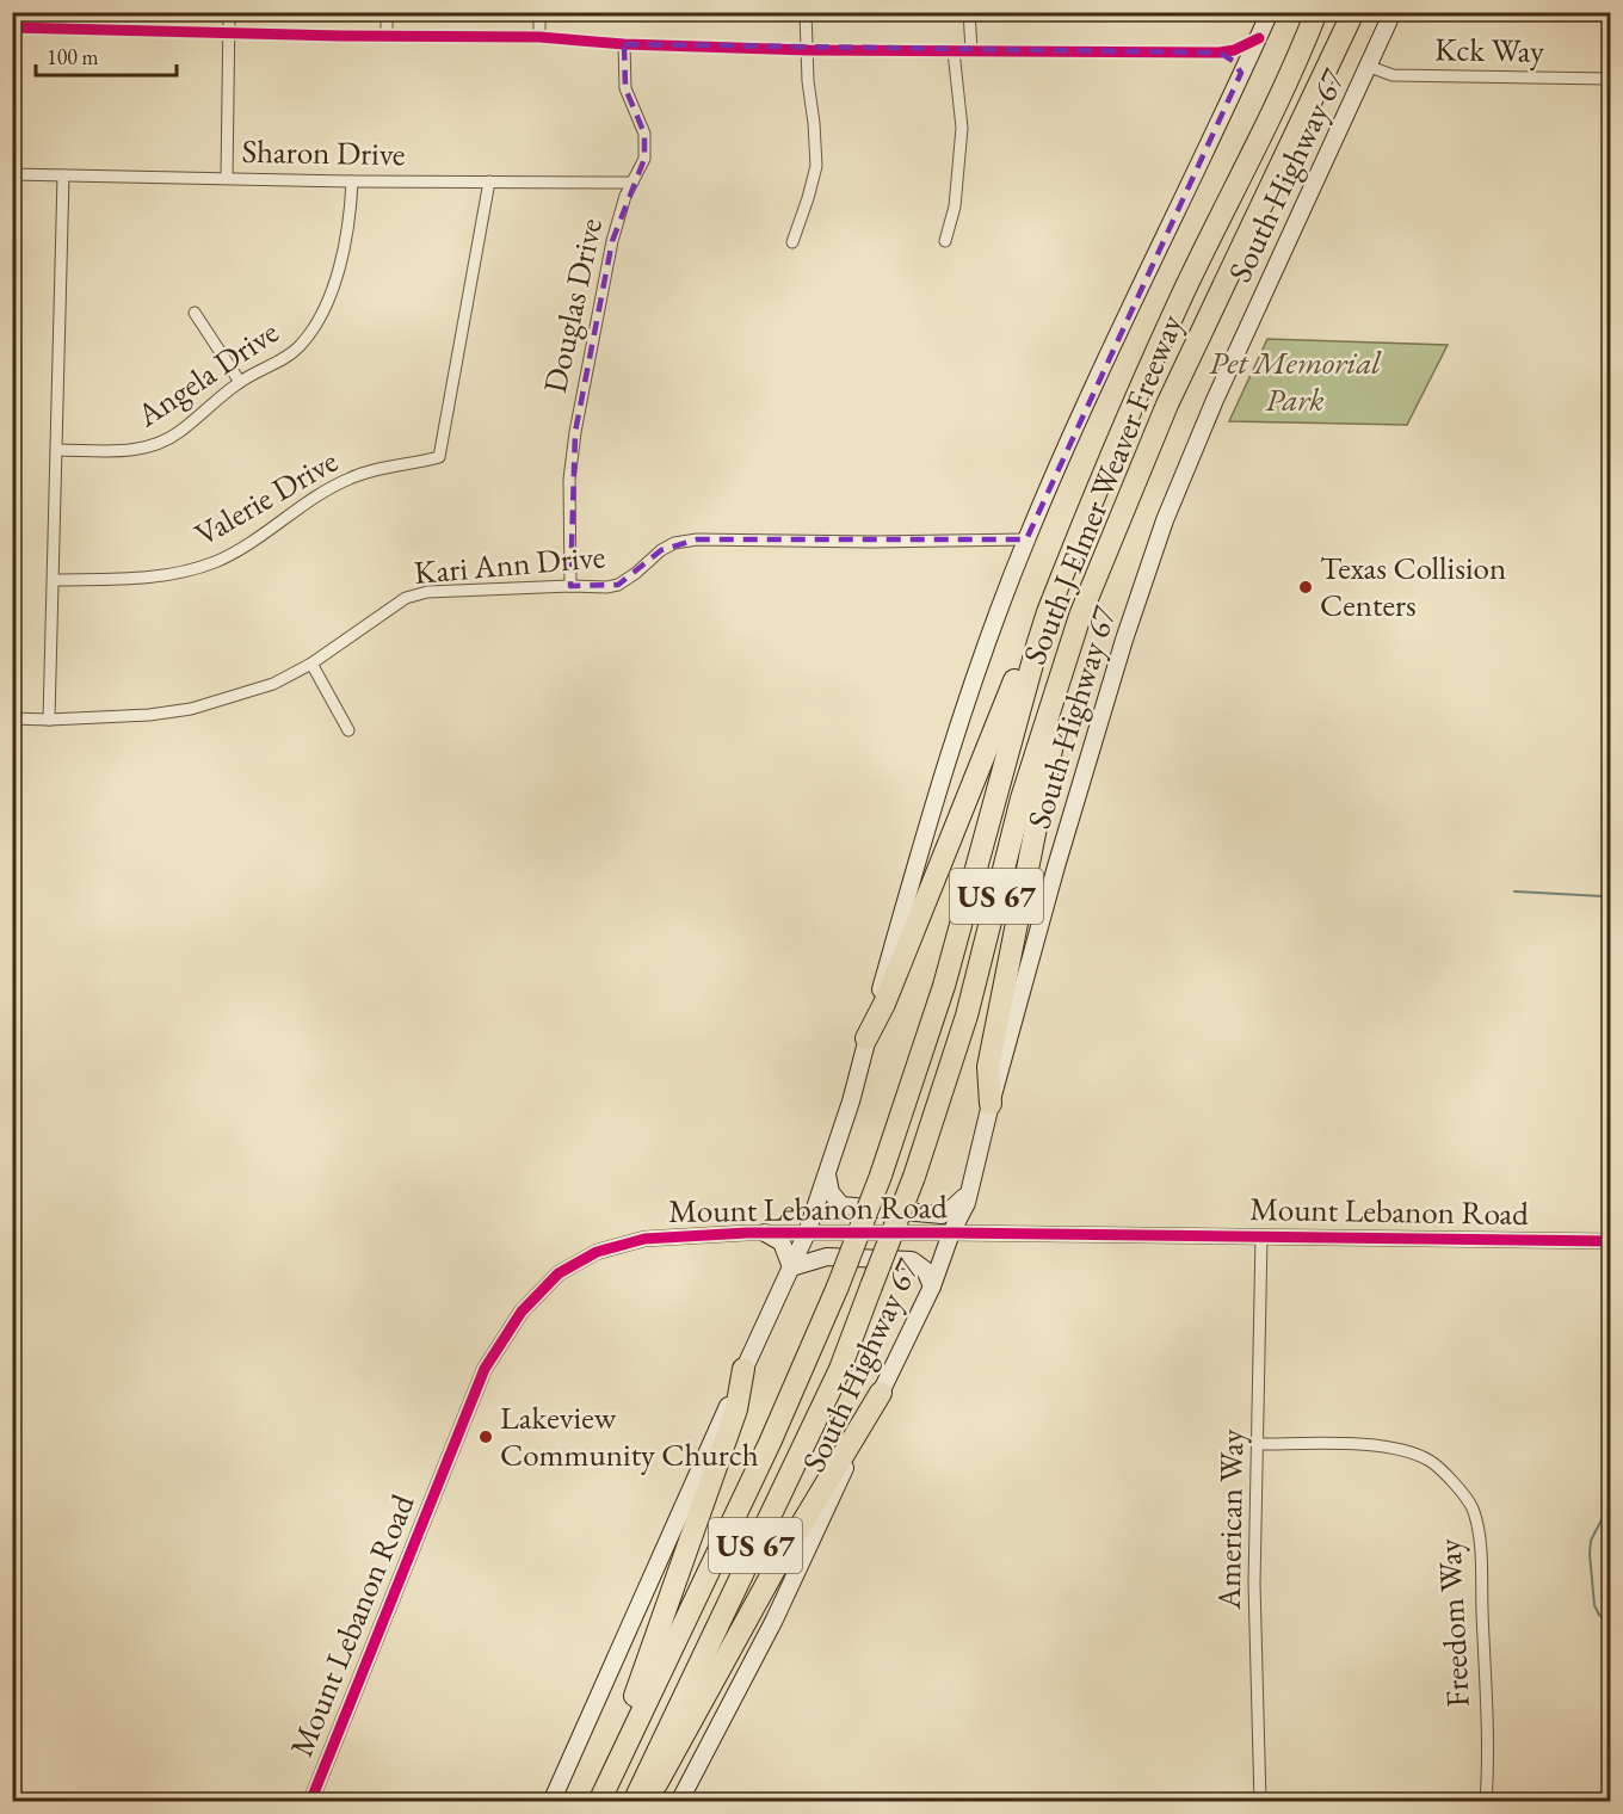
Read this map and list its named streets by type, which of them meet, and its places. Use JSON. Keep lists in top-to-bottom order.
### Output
{
  "streets": {
    "highway": ["South J Elmer Weaver Freeway", "US 67"],
    "main road": ["South Highway 67"],
    "street": [
      "Kck Way",
      "Sharon Drive",
      "Douglas Drive",
      "Angela Drive",
      "Valerie Drive",
      "Kari Ann Drive",
      "Mount Lebanon Road",
      "American Way",
      "Freedom Way"
    ]
  },
  "crossings": [
    ["Kck Way", "South Highway 67"],
    ["Sharon Drive", "Douglas Drive"],
    ["Sharon Drive", "Angela Drive"],
    ["Sharon Drive", "Valerie Drive"],
    ["South Highway 67", "Mount Lebanon Road"],
    ["Douglas Drive", "Kari Ann Drive"],
    ["Mount Lebanon Road", "American Way"],
    ["American Way", "Freedom Way"]
  ],
  "parks": ["Pet Memorial Park"],
  "places": ["Texas Collision Centers", "Lakeview Community Church"],
  "scale_bar": "100 m"
}
